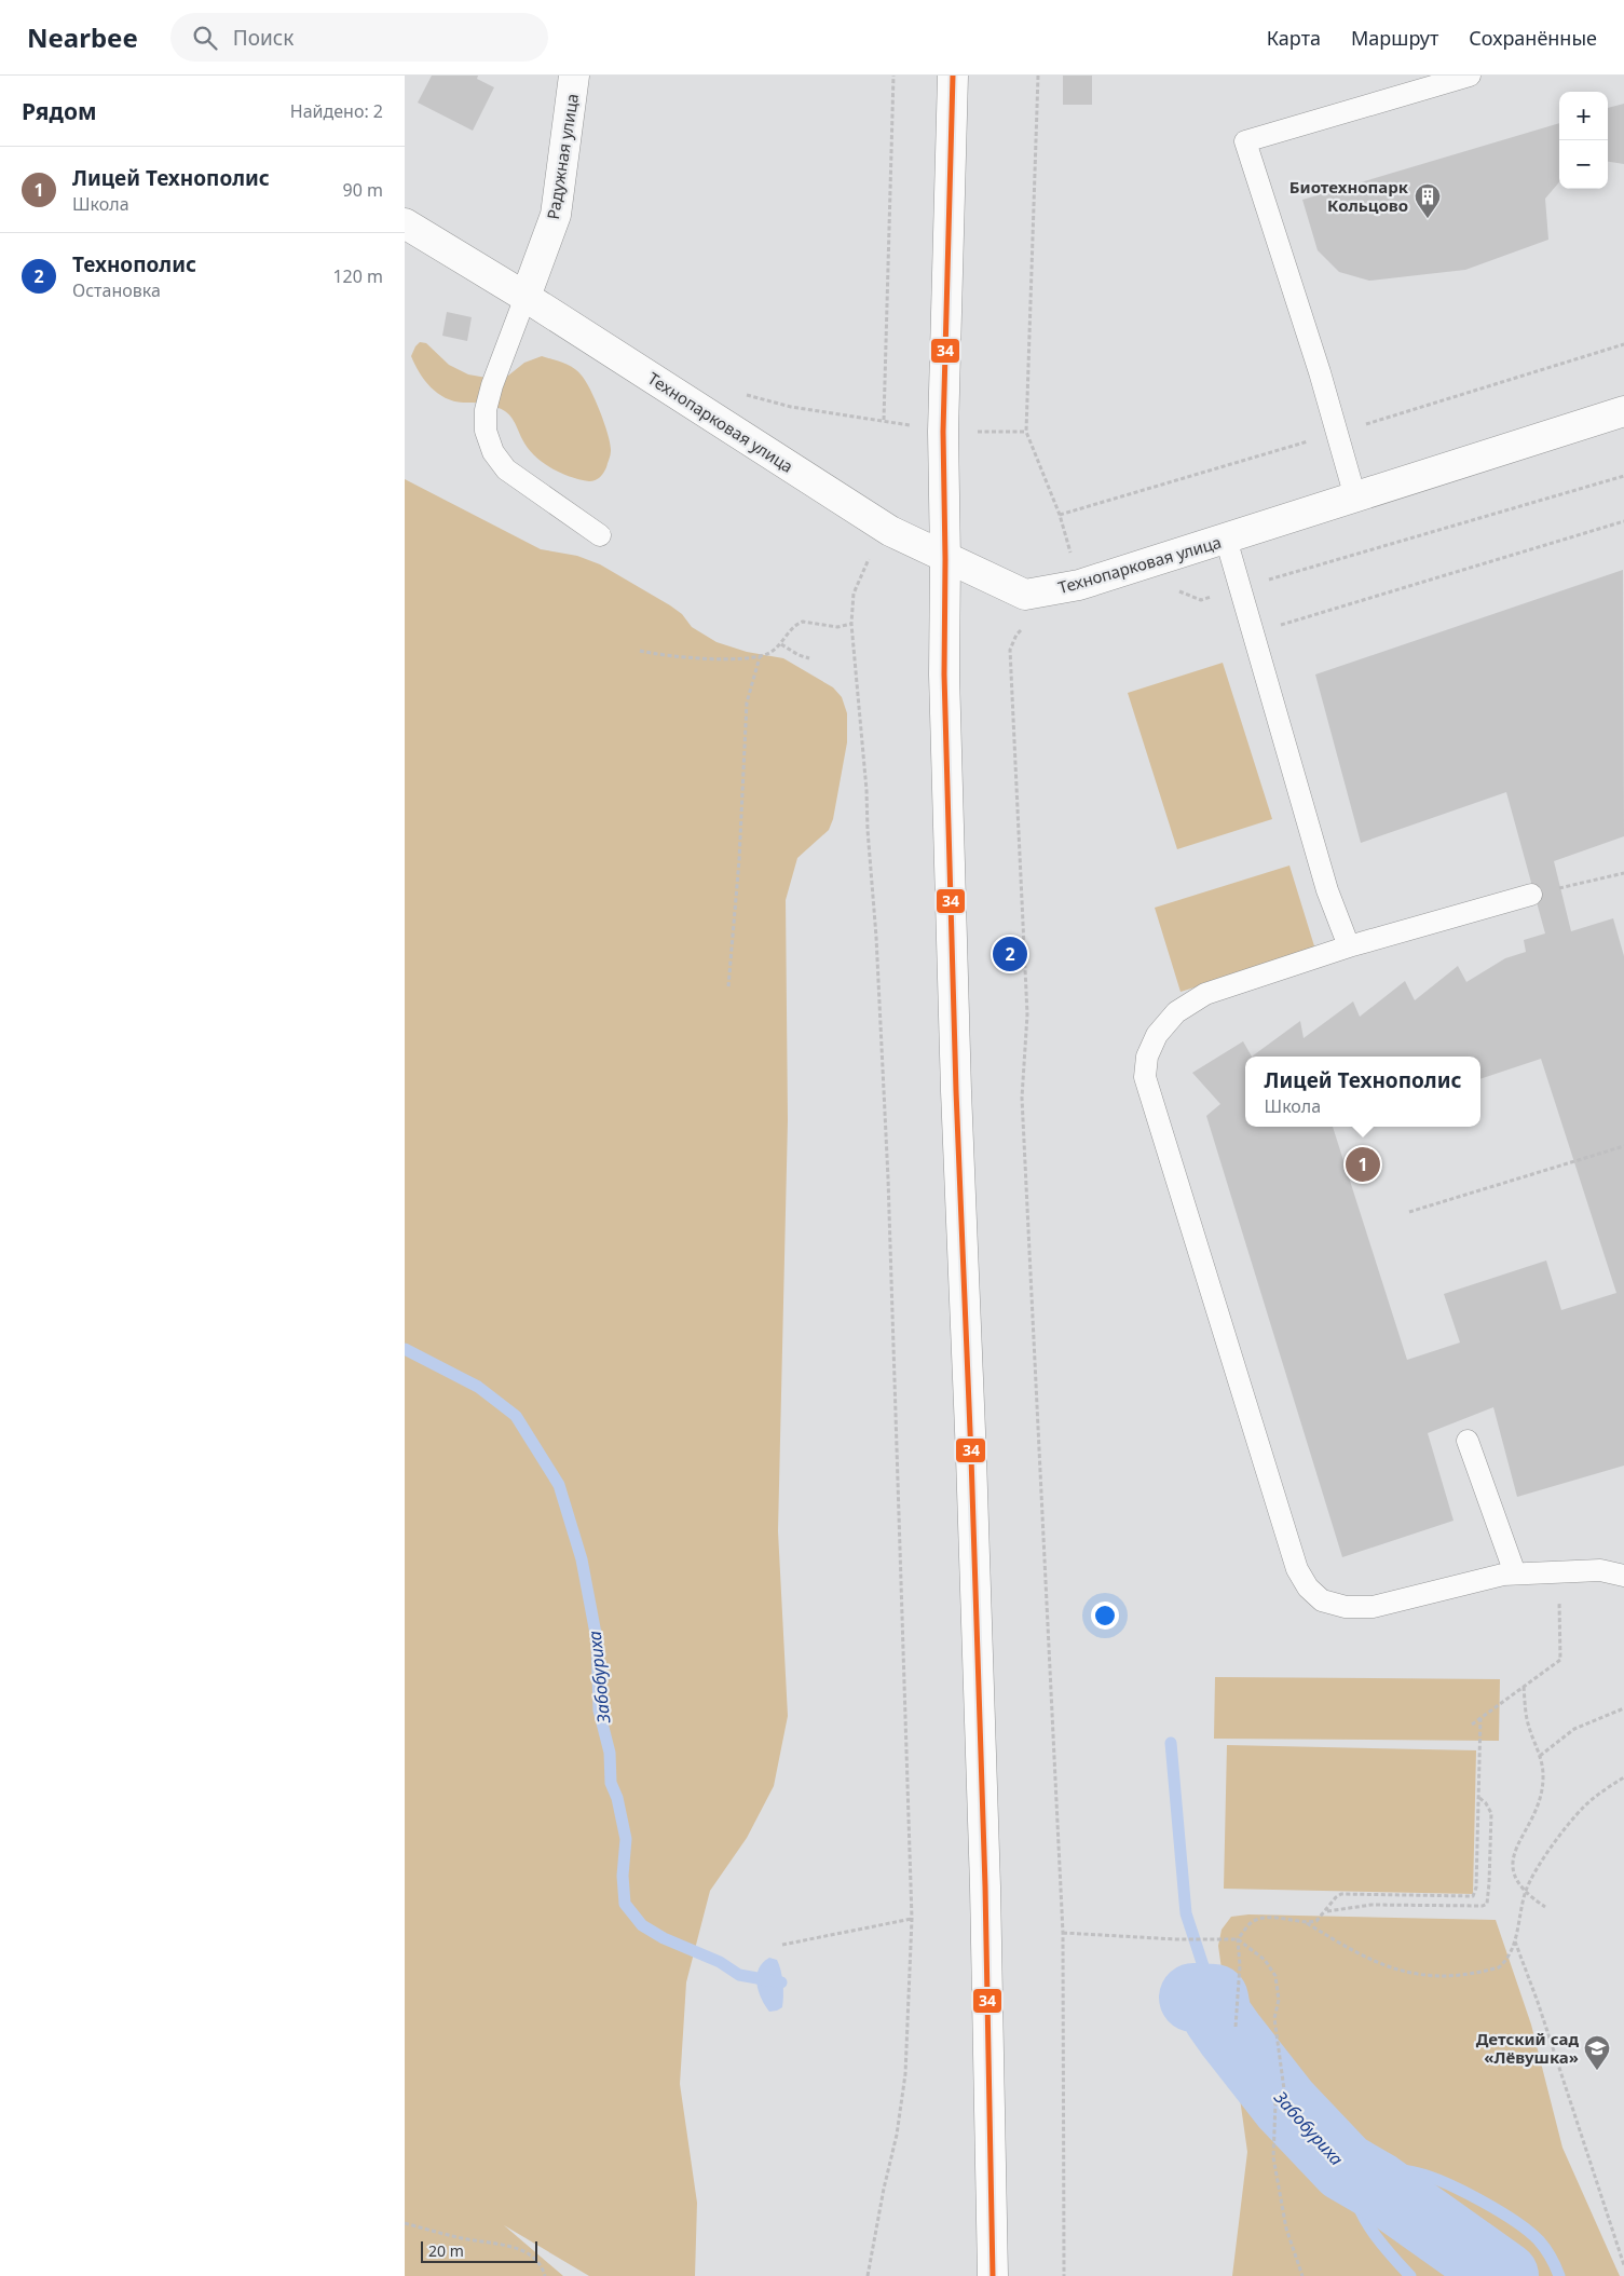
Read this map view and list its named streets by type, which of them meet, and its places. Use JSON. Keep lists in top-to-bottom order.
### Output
{
  "streets": {
    "street": ["Радужная улица", "Технопарковая улица"]
  },
  "crossings": [
    ["Радужная улица", "Технопарковая улица"]
  ],
  "water": ["Забобуриха"],
  "places": {
    "building": ["Биотехнопарк Кольцово"],
    "school or university": ["Детский сад «Лёвушка»"]
  },
  "lines": ["transit line 34"],
  "scale_bar": "20 m",
  "page": {
    "header": "Nearbee",
    "search": "Поиск",
    "nav": ["Карта", "Маршрут", "Сохранённые"],
    "heading": ["Рядом", "Найдено: 2"],
    "map_buttons": ["+", "−"],
    "list": [
      {
        "mark": "1",
        "name": "Лицей Технополис",
        "note": "Школа",
        "value": "90 m"
      },
      {
        "mark": "2",
        "name": "Технополис",
        "note": "Остановка",
        "value": "120 m"
      }
    ],
    "pins": ["2", "1"],
    "popup": ["Лицей Технополис", "Школа"],
    "scale": "20 m"
  }
}
